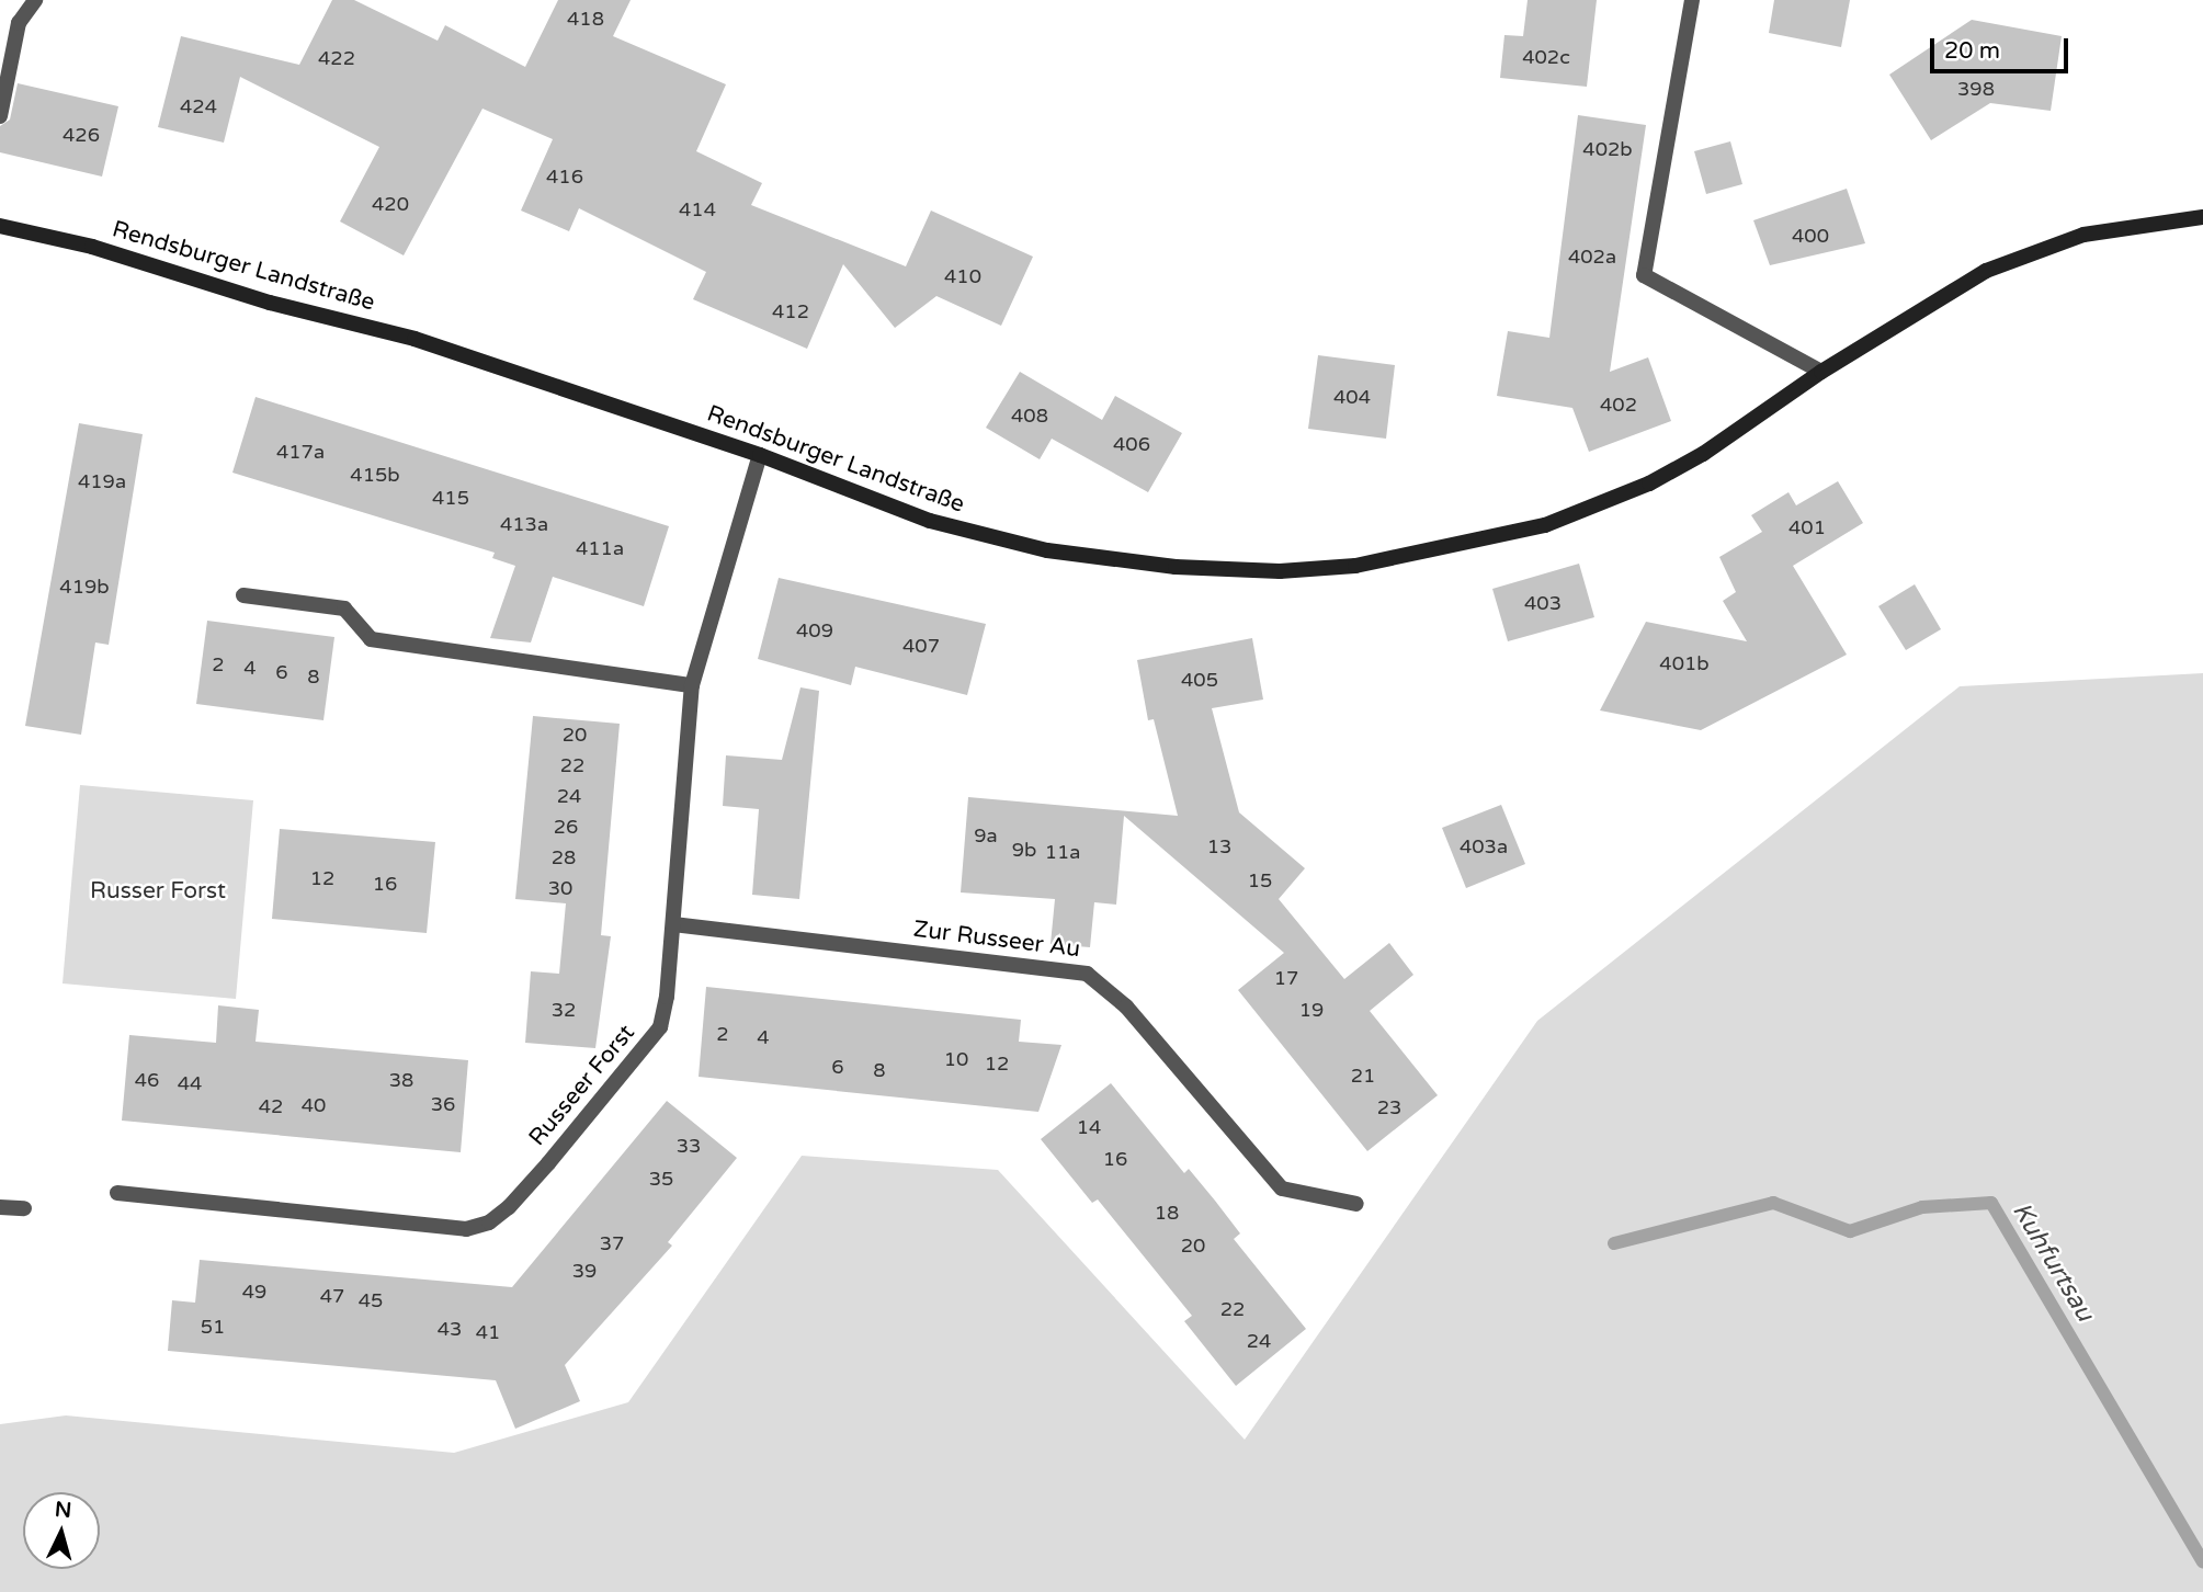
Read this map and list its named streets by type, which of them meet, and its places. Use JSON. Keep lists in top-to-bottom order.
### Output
{
  "streets": {
    "street": ["Rendsburger Landstraße", "Zur Russeer Au", "Russeer Forst"]
  },
  "crossings": [
    ["Rendsburger Landstraße", "Russeer Forst"],
    ["Zur Russeer Au", "Russeer Forst"]
  ],
  "water": ["Kuhfurtsau"],
  "parks": ["Russer Forst"],
  "house_numbers": [
    "418",
    "402c",
    "422",
    "398",
    "424",
    "426",
    "402b",
    "416",
    "420",
    "414",
    "400",
    "402a",
    "410",
    "412",
    "404",
    "402",
    "408",
    "406",
    "417a",
    "415b",
    "419a",
    "415",
    "413a",
    "401",
    "411a",
    "419b",
    "403",
    "409",
    "407",
    "401b",
    "2",
    "4",
    "6",
    "8",
    "405",
    "20",
    "22",
    "24",
    "26",
    "9a",
    "13",
    "403a",
    "9b",
    "11a",
    "28",
    "12",
    "15",
    "16",
    "30",
    "17",
    "32",
    "19",
    "2",
    "4",
    "10",
    "12",
    "6",
    "8",
    "21",
    "46",
    "38",
    "44",
    "36",
    "40",
    "42",
    "23",
    "14",
    "33",
    "16",
    "35",
    "18",
    "37",
    "20",
    "39",
    "49",
    "47",
    "45",
    "22",
    "51",
    "43",
    "41",
    "24"
  ],
  "scale_bar": "20 m",
  "north": "top"
}
